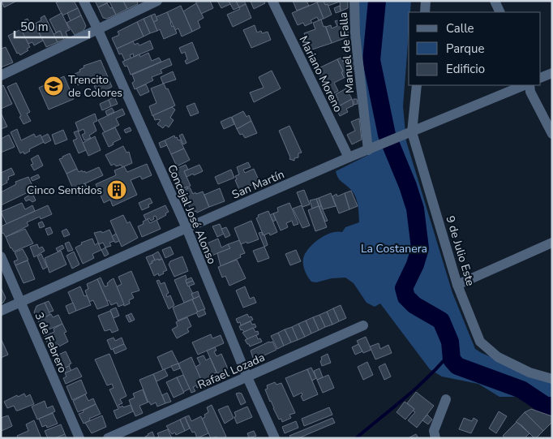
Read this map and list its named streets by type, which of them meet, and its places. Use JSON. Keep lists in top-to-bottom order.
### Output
{
  "streets": {
    "street": [
      "Manuel de Falla",
      "Mariano Moreno",
      "San Martín",
      "Concejal José Alonso",
      "9 de Julio Este",
      "3 de Febrero",
      "Rafael Lozada"
    ]
  },
  "crossings": [
    ["Manuel de Falla", "San Martín"],
    ["Mariano Moreno", "San Martín"],
    ["San Martín", "Concejal José Alonso"],
    ["San Martín", "9 de Julio Este"],
    ["San Martín", "3 de Febrero"],
    ["Concejal José Alonso", "Rafael Lozada"]
  ],
  "parks": ["La Costanera"],
  "places": {
    "school or university": ["Trencito de Colores"],
    "building": ["Cinco Sentidos"]
  },
  "legend": ["Calle", "Parque", "Edificio"],
  "scale_bar": "50 m"
}
